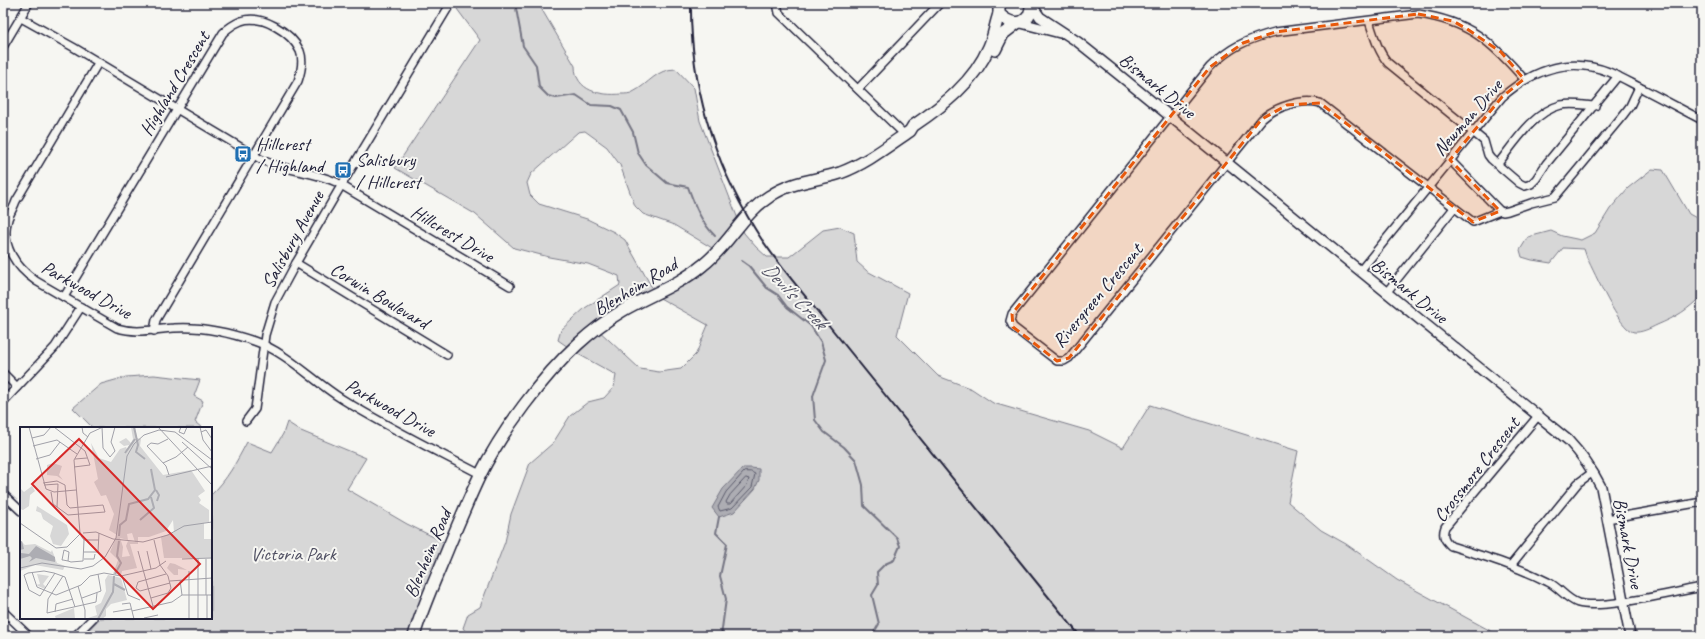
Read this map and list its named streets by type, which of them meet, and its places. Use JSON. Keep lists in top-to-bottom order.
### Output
{
  "streets": {
    "main road": ["Blenheim Road"],
    "street": [
      "Highland Crescent",
      "Bismark Drive",
      "Newman Drive",
      "Hillcrest Drive",
      "Salisbury Avenue",
      "Parkwood Drive",
      "Corwin Boulevard",
      "Rivergreen Crescent",
      "Crossmore Crescent"
    ]
  },
  "crossings": [
    ["Highland Crescent", "Hillcrest Drive"],
    ["Highland Crescent", "Parkwood Drive"],
    ["Bismark Drive", "Newman Drive"],
    ["Bismark Drive", "Blenheim Road"],
    ["Bismark Drive", "Rivergreen Crescent"],
    ["Bismark Drive", "Crossmore Crescent"],
    ["Hillcrest Drive", "Salisbury Avenue"],
    ["Hillcrest Drive", "Parkwood Drive"],
    ["Salisbury Avenue", "Parkwood Drive"],
    ["Salisbury Avenue", "Corwin Boulevard"],
    ["Blenheim Road", "Parkwood Drive"]
  ],
  "water": ["Devil's Creek"],
  "parks": ["Victoria Park"],
  "places": {
    "bus stop": ["Hillcrest / Highland", "Salisbury / Hillcrest"]
  }
}
